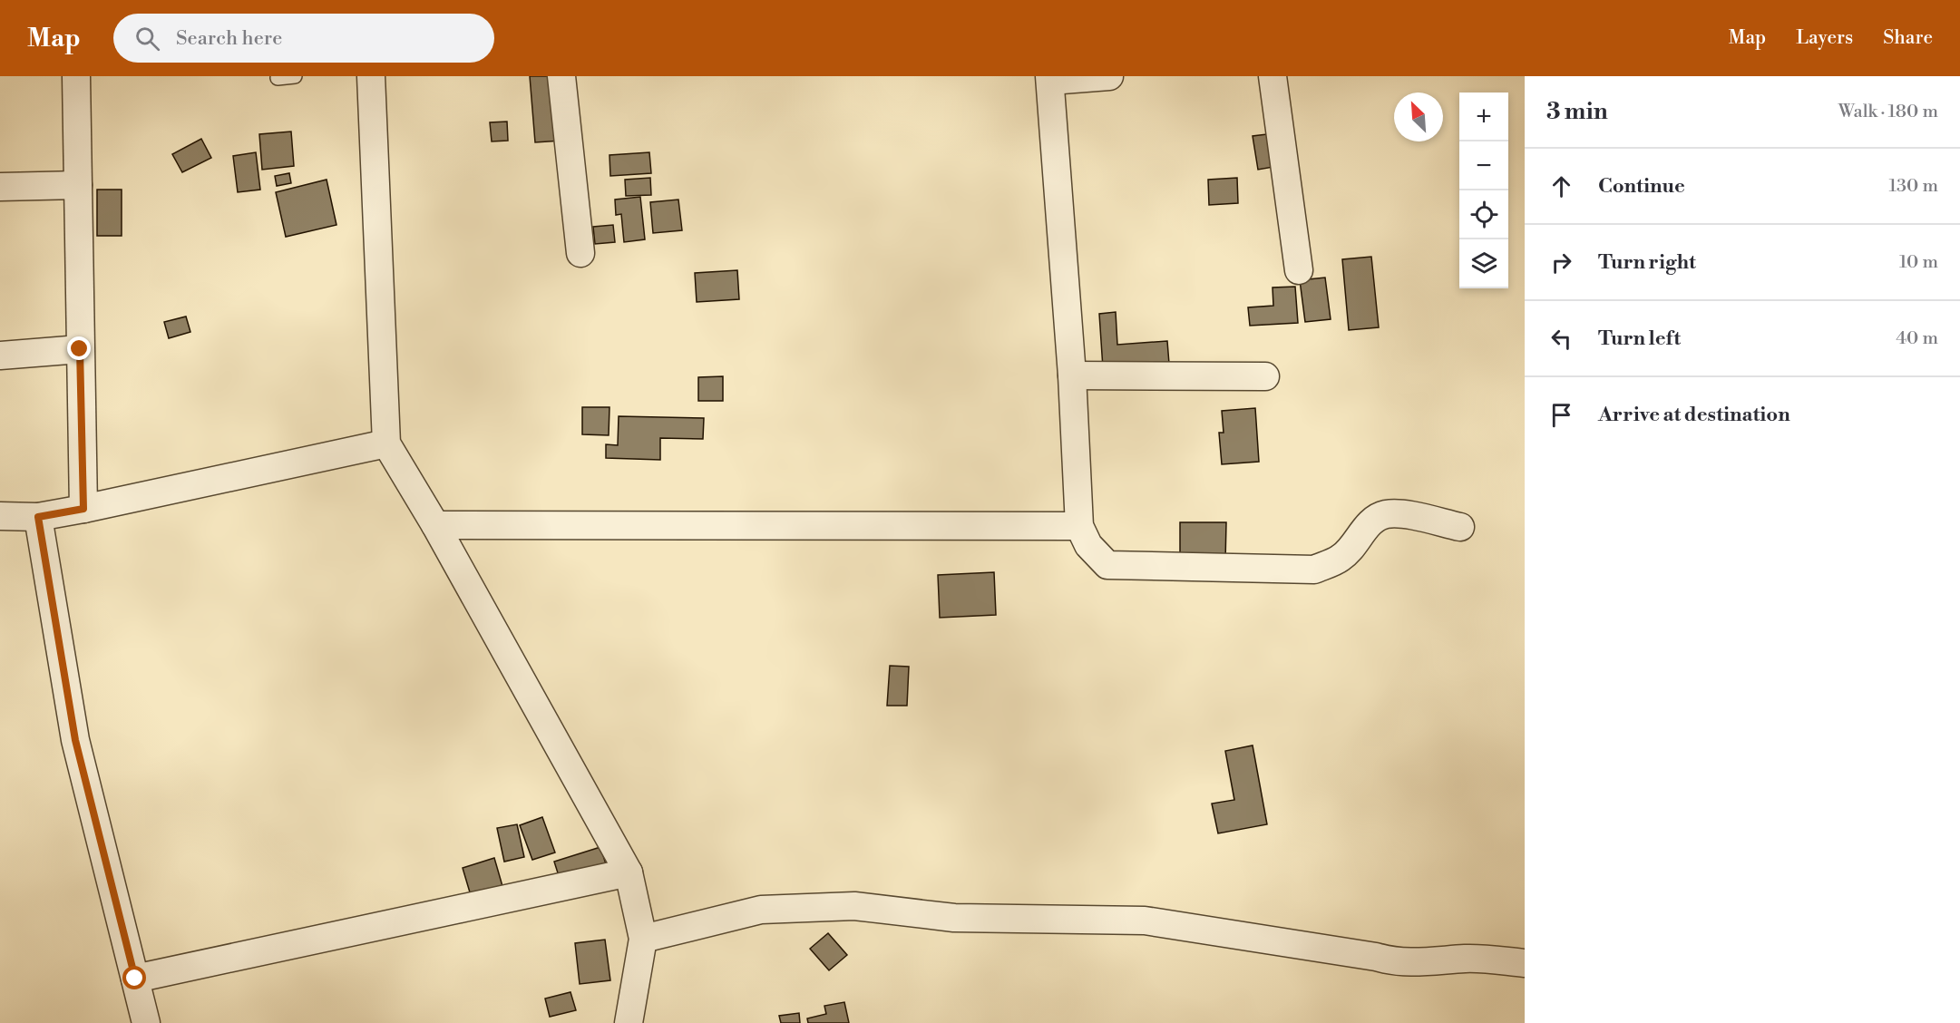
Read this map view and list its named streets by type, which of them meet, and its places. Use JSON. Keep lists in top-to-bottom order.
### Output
{
  "north": "top left",
  "page": {
    "header": "Map",
    "search": "Search here",
    "nav": ["Map", "Layers", "Share"],
    "heading": ["3 min", "Walk · 180 m"],
    "map_buttons": ["+", "−"],
    "list": [
      ["Continue", "130 m"],
      ["Turn right", "10 m"],
      ["Turn left", "40 m"],
      "Arrive at destination"
    ]
  }
}
